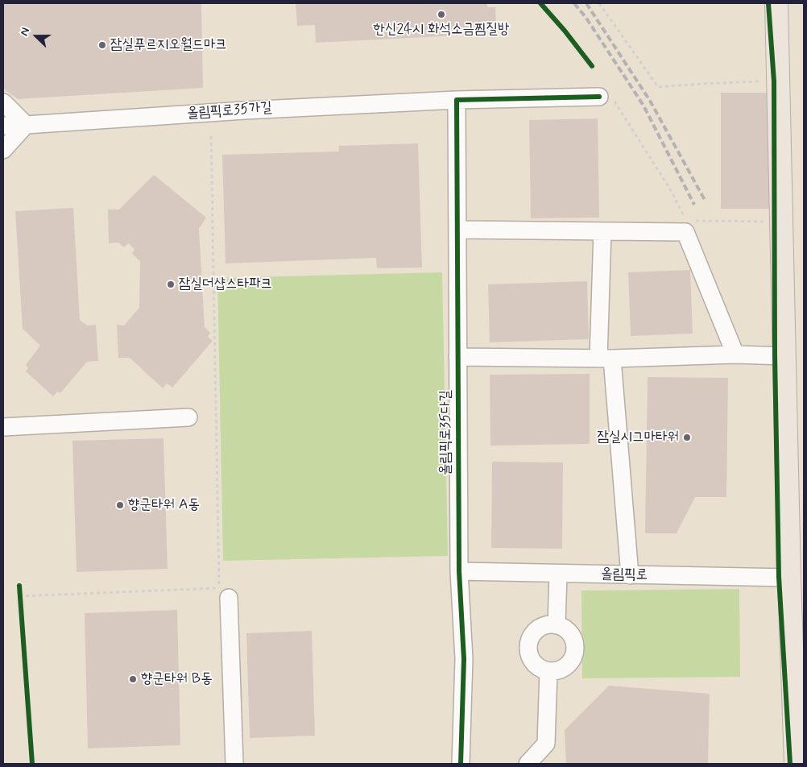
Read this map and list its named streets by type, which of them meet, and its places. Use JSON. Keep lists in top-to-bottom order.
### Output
{
  "streets": {
    "street": ["올림픽로35가길", "올림픽로35다길", "올림픽로"]
  },
  "crossings": [
    ["올림픽로35가길", "올림픽로35다길"],
    ["올림픽로35다길", "올림픽로"]
  ],
  "places": [
    "한신24시 화석소금찜질방",
    "잠실푸르지오월드마크",
    "잠실더샵스타파크",
    "잠실시그마타워",
    "향군타워 A동",
    "향군타워 B동"
  ],
  "north": "left"
}
